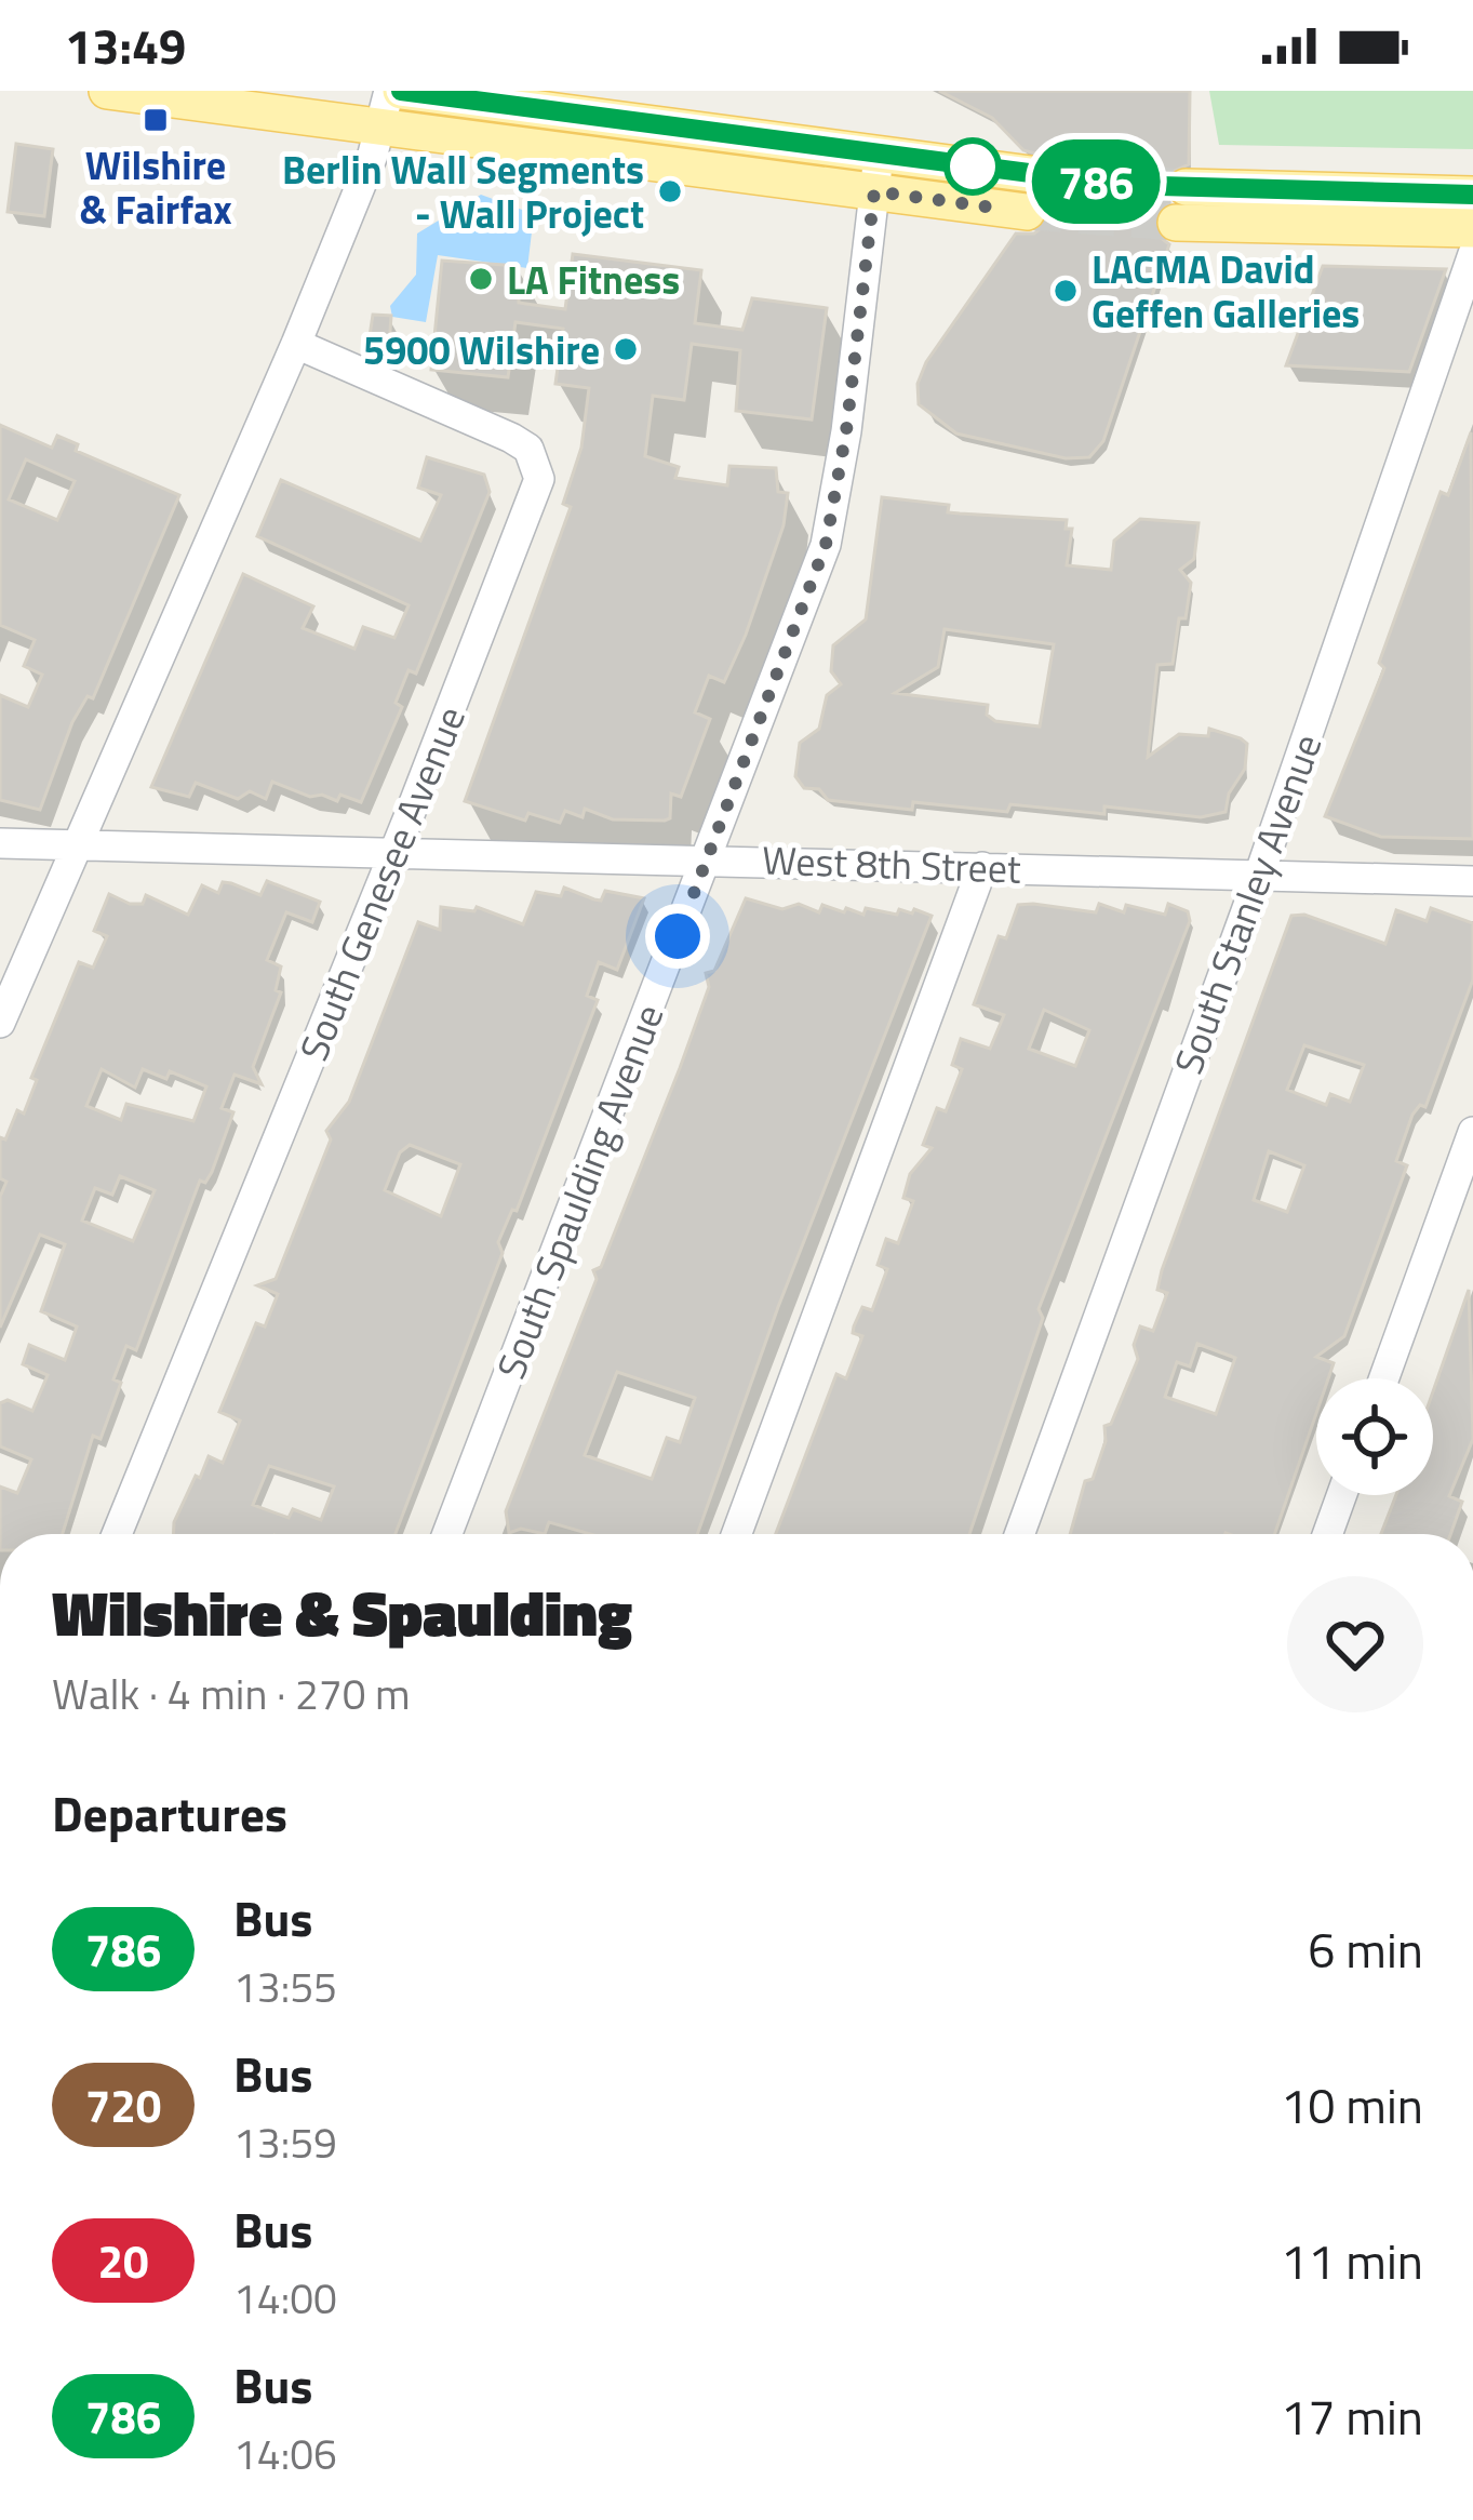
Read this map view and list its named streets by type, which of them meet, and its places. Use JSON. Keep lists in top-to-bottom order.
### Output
{
  "streets": {
    "street": [
      "West 8th Street",
      "South Genesee Avenue",
      "South Stanley Avenue",
      "South Spaulding Avenue"
    ]
  },
  "crossings": [
    ["West 8th Street", "South Genesee Avenue"],
    ["West 8th Street", "South Stanley Avenue"],
    ["West 8th Street", "South Spaulding Avenue"]
  ],
  "places": {
    "transit": ["Wilshire & Fairfax"],
    "other": [
      "Berlin Wall Segments - Wall Project",
      "LA Fitness",
      "LACMA David Geffen Galleries",
      "5900 Wilshire"
    ]
  },
  "lines": ["bus line 786"],
  "page": {
    "status": "13:49",
    "on_map": "786",
    "heading": [
      ["Wilshire & Spaulding", "Walk · 4 min · 270 m"],
      "Departures"
    ],
    "list": [
      {
        "mark": "786",
        "name": "Bus",
        "note": "13:55",
        "value": "6 min"
      },
      {
        "mark": "720",
        "name": "Bus",
        "note": "13:59",
        "value": "10 min"
      },
      {
        "mark": "20",
        "name": "Bus",
        "note": "14:00",
        "value": "11 min"
      },
      {
        "mark": "786",
        "name": "Bus",
        "note": "14:06",
        "value": "17 min"
      }
    ]
  }
}
